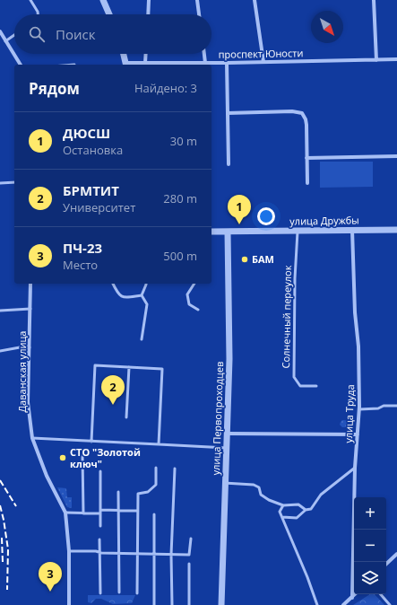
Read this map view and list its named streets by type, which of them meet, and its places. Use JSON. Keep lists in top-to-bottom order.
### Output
{
  "streets": {
    "street": [
      "проспект Юности",
      "улица Дружбы",
      "Даванская улица",
      "улица Труда",
      "улица Первопроходцев"
    ],
    "lane": ["Солнечный переулок"]
  },
  "crossings": [
    ["улица Дружбы", "Солнечный переулок"],
    ["улица Дружбы", "улица Труда"],
    ["улица Дружбы", "улица Первопроходцев"]
  ],
  "places": ["БАМ", "СТО \"Золотой ключ\""],
  "north": "bottom right",
  "page": {
    "search": "Поиск",
    "heading": ["Рядом", "Найдено: 3"],
    "list": [
      {
        "mark": "1",
        "name": "ДЮСШ",
        "note": "Остановка",
        "value": "30 m"
      },
      {
        "mark": "2",
        "name": "БРМТИТ",
        "note": "Университет",
        "value": "280 m"
      },
      {
        "mark": "3",
        "name": "ПЧ-23",
        "note": "Место",
        "value": "500 m"
      }
    ],
    "pins": ["1", "2", "3"],
    "map_buttons": ["+", "−"]
  }
}
